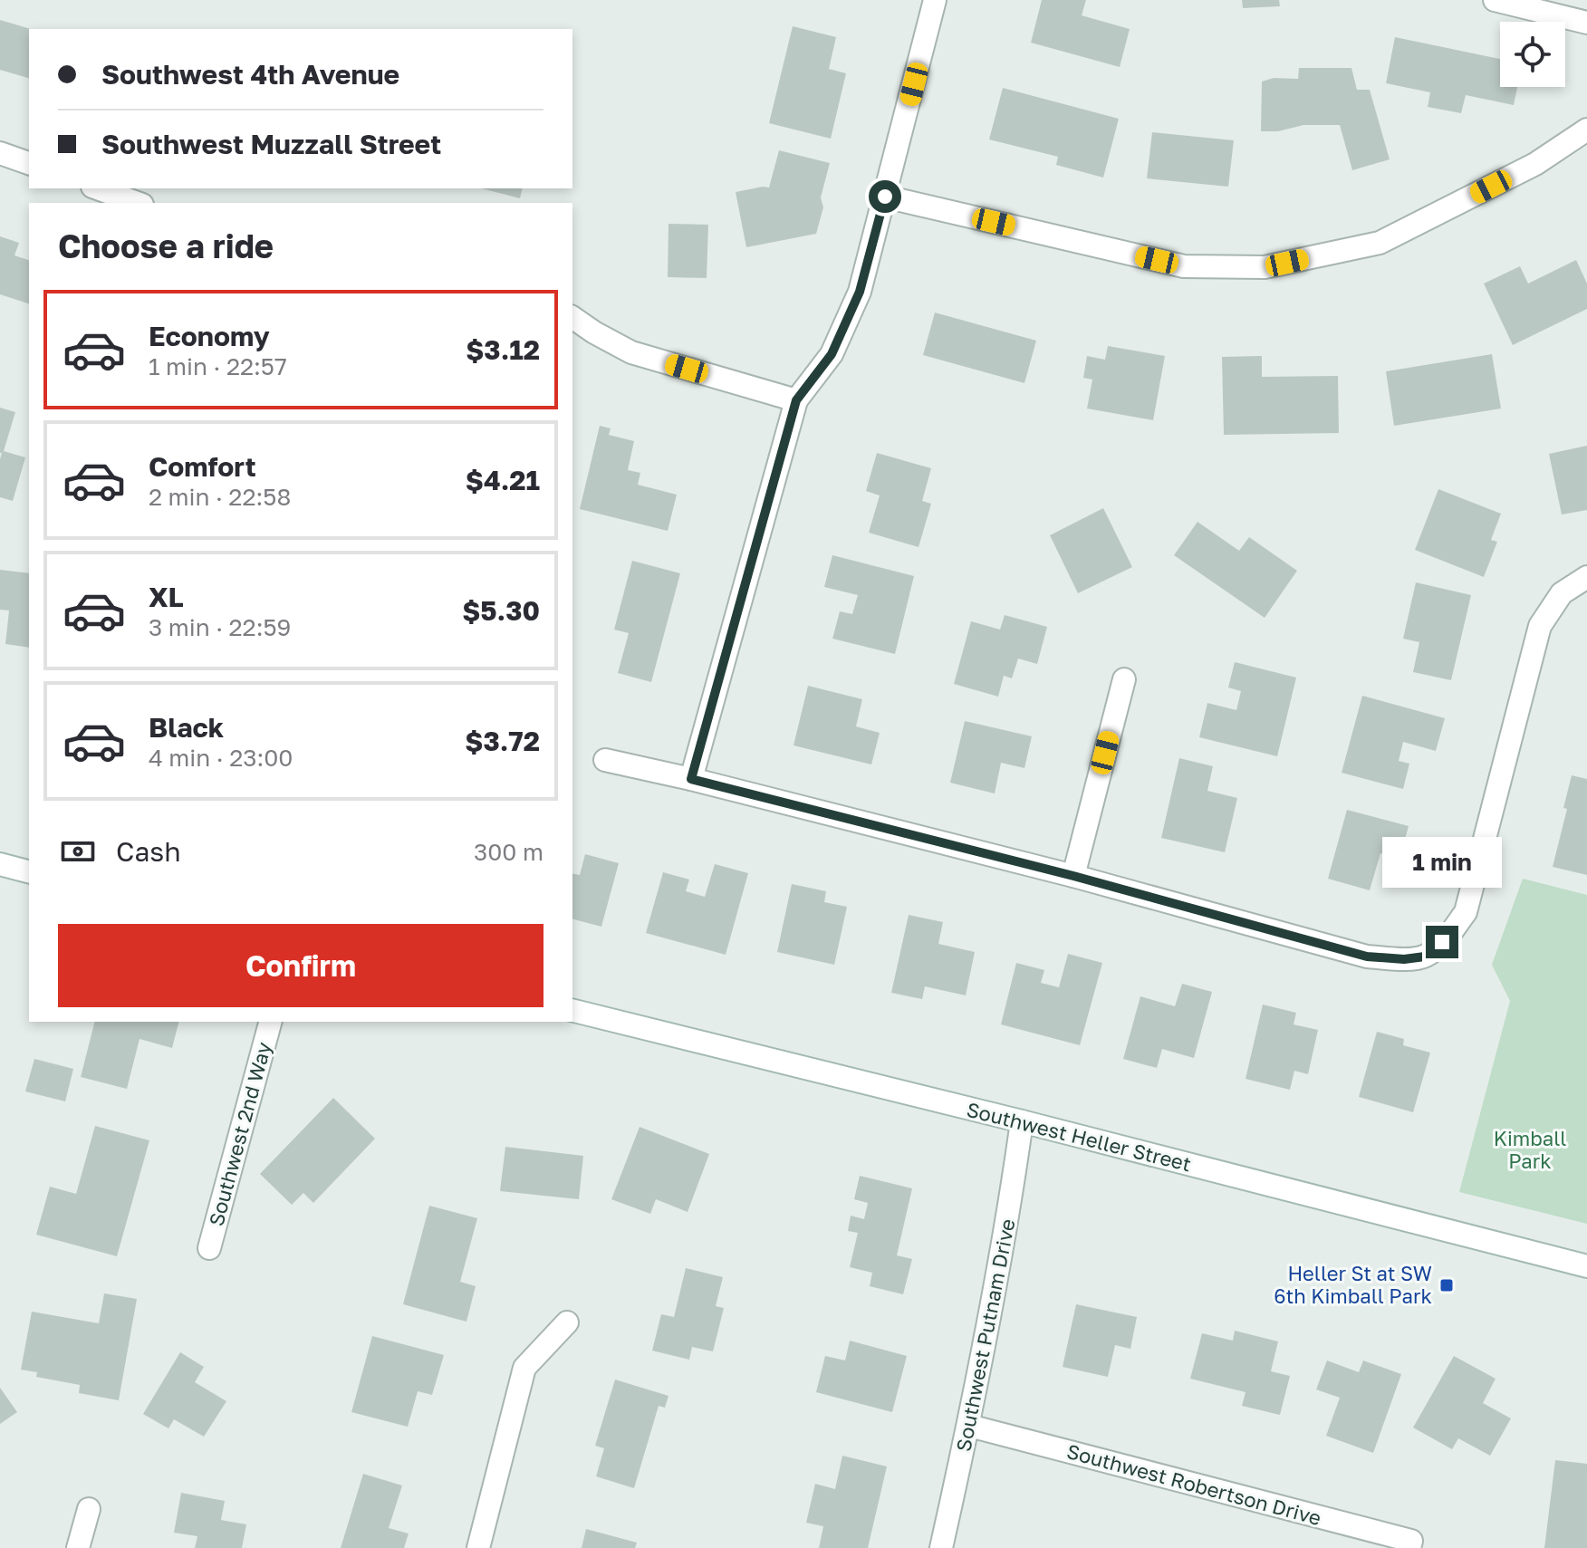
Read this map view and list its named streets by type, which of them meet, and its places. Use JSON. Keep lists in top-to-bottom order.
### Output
{
  "streets": {
    "street": [
      "Southwest 2nd Way",
      "Southwest Heller Street",
      "Southwest Putnam Drive",
      "Southwest Robertson Drive"
    ]
  },
  "crossings": [
    ["Southwest Heller Street", "Southwest Putnam Drive"],
    ["Southwest Putnam Drive", "Southwest Robertson Drive"]
  ],
  "parks": ["Kimball Park"],
  "places": {
    "transit": ["Heller St at SW 6th Kimball Park"]
  },
  "page": {
    "banner": ["Southwest 4th Avenue", "Southwest Muzzall Street"],
    "heading": "Choose a ride",
    "list": [
      {
        "name": "Economy",
        "note": "1 min · 22:57",
        "value": "$3.12"
      },
      {
        "name": "Comfort",
        "note": "2 min · 22:58",
        "value": "$4.21"
      },
      {
        "name": "XL",
        "note": "3 min · 22:59",
        "value": "$5.30"
      },
      {
        "name": "Black",
        "note": "4 min · 23:00",
        "value": "$3.72"
      }
    ],
    "pay": ["Cash", "300 m"],
    "bubble": "1 min",
    "buttons": "Confirm"
  }
}
